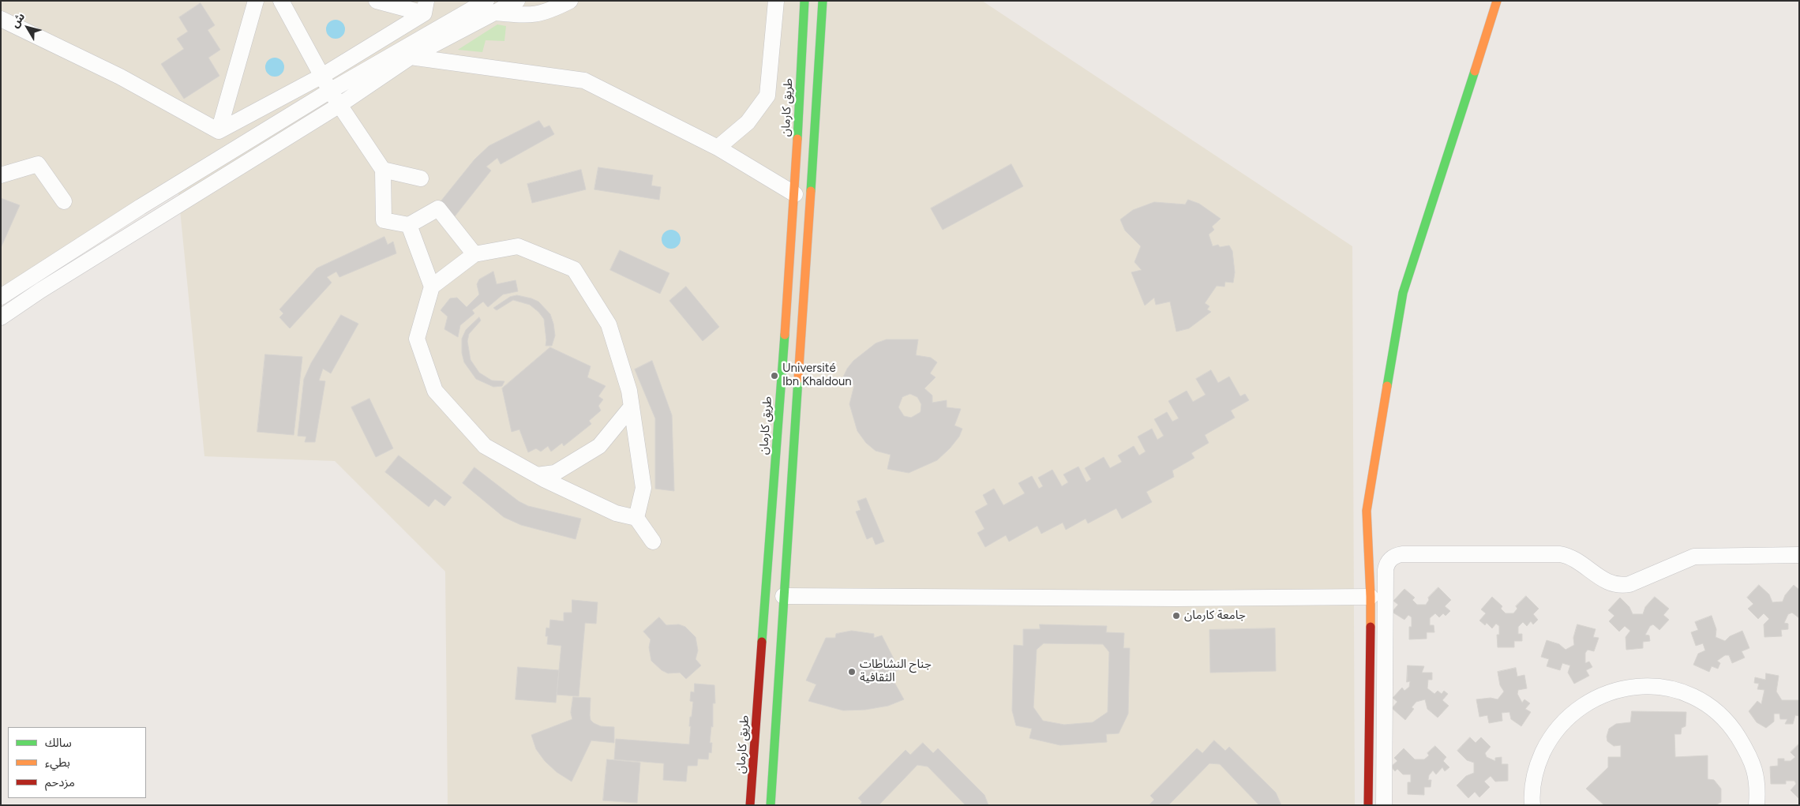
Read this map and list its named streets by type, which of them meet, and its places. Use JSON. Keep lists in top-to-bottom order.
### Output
{
  "streets": {
    "street": ["طريق كارمان"]
  },
  "places": ["Université Ibn Khaldoun", "جامعة كارمان", "جناح النشاطات الثقافية"],
  "legend": ["سالك", "بطيء", "مزدحم"],
  "north": "top left"
}
